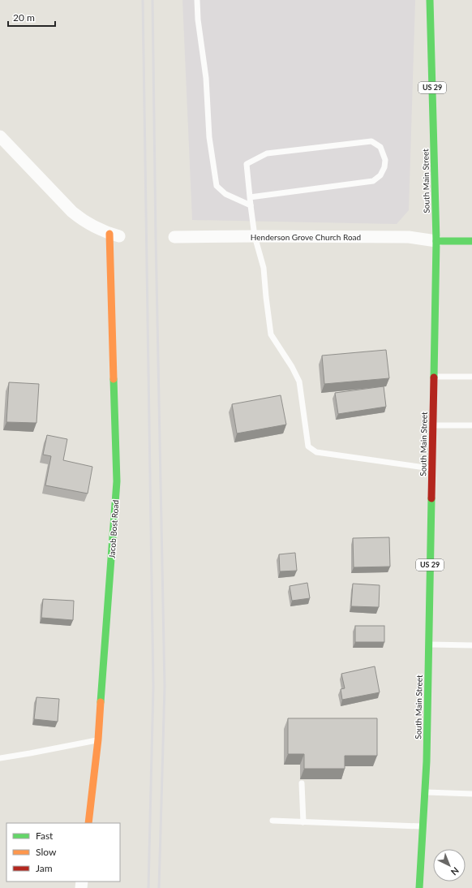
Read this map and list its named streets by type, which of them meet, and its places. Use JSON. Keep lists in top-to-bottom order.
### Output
{
  "streets": {
    "main road": ["US 29", "South Main Street", "Jacob Bost Road"],
    "street": ["Henderson Grove Church Road"]
  },
  "crossings": [
    ["South Main Street", "Henderson Grove Church Road"]
  ],
  "legend": ["Fast", "Slow", "Jam"],
  "scale_bar": "20 m",
  "north": "bottom right"
}
